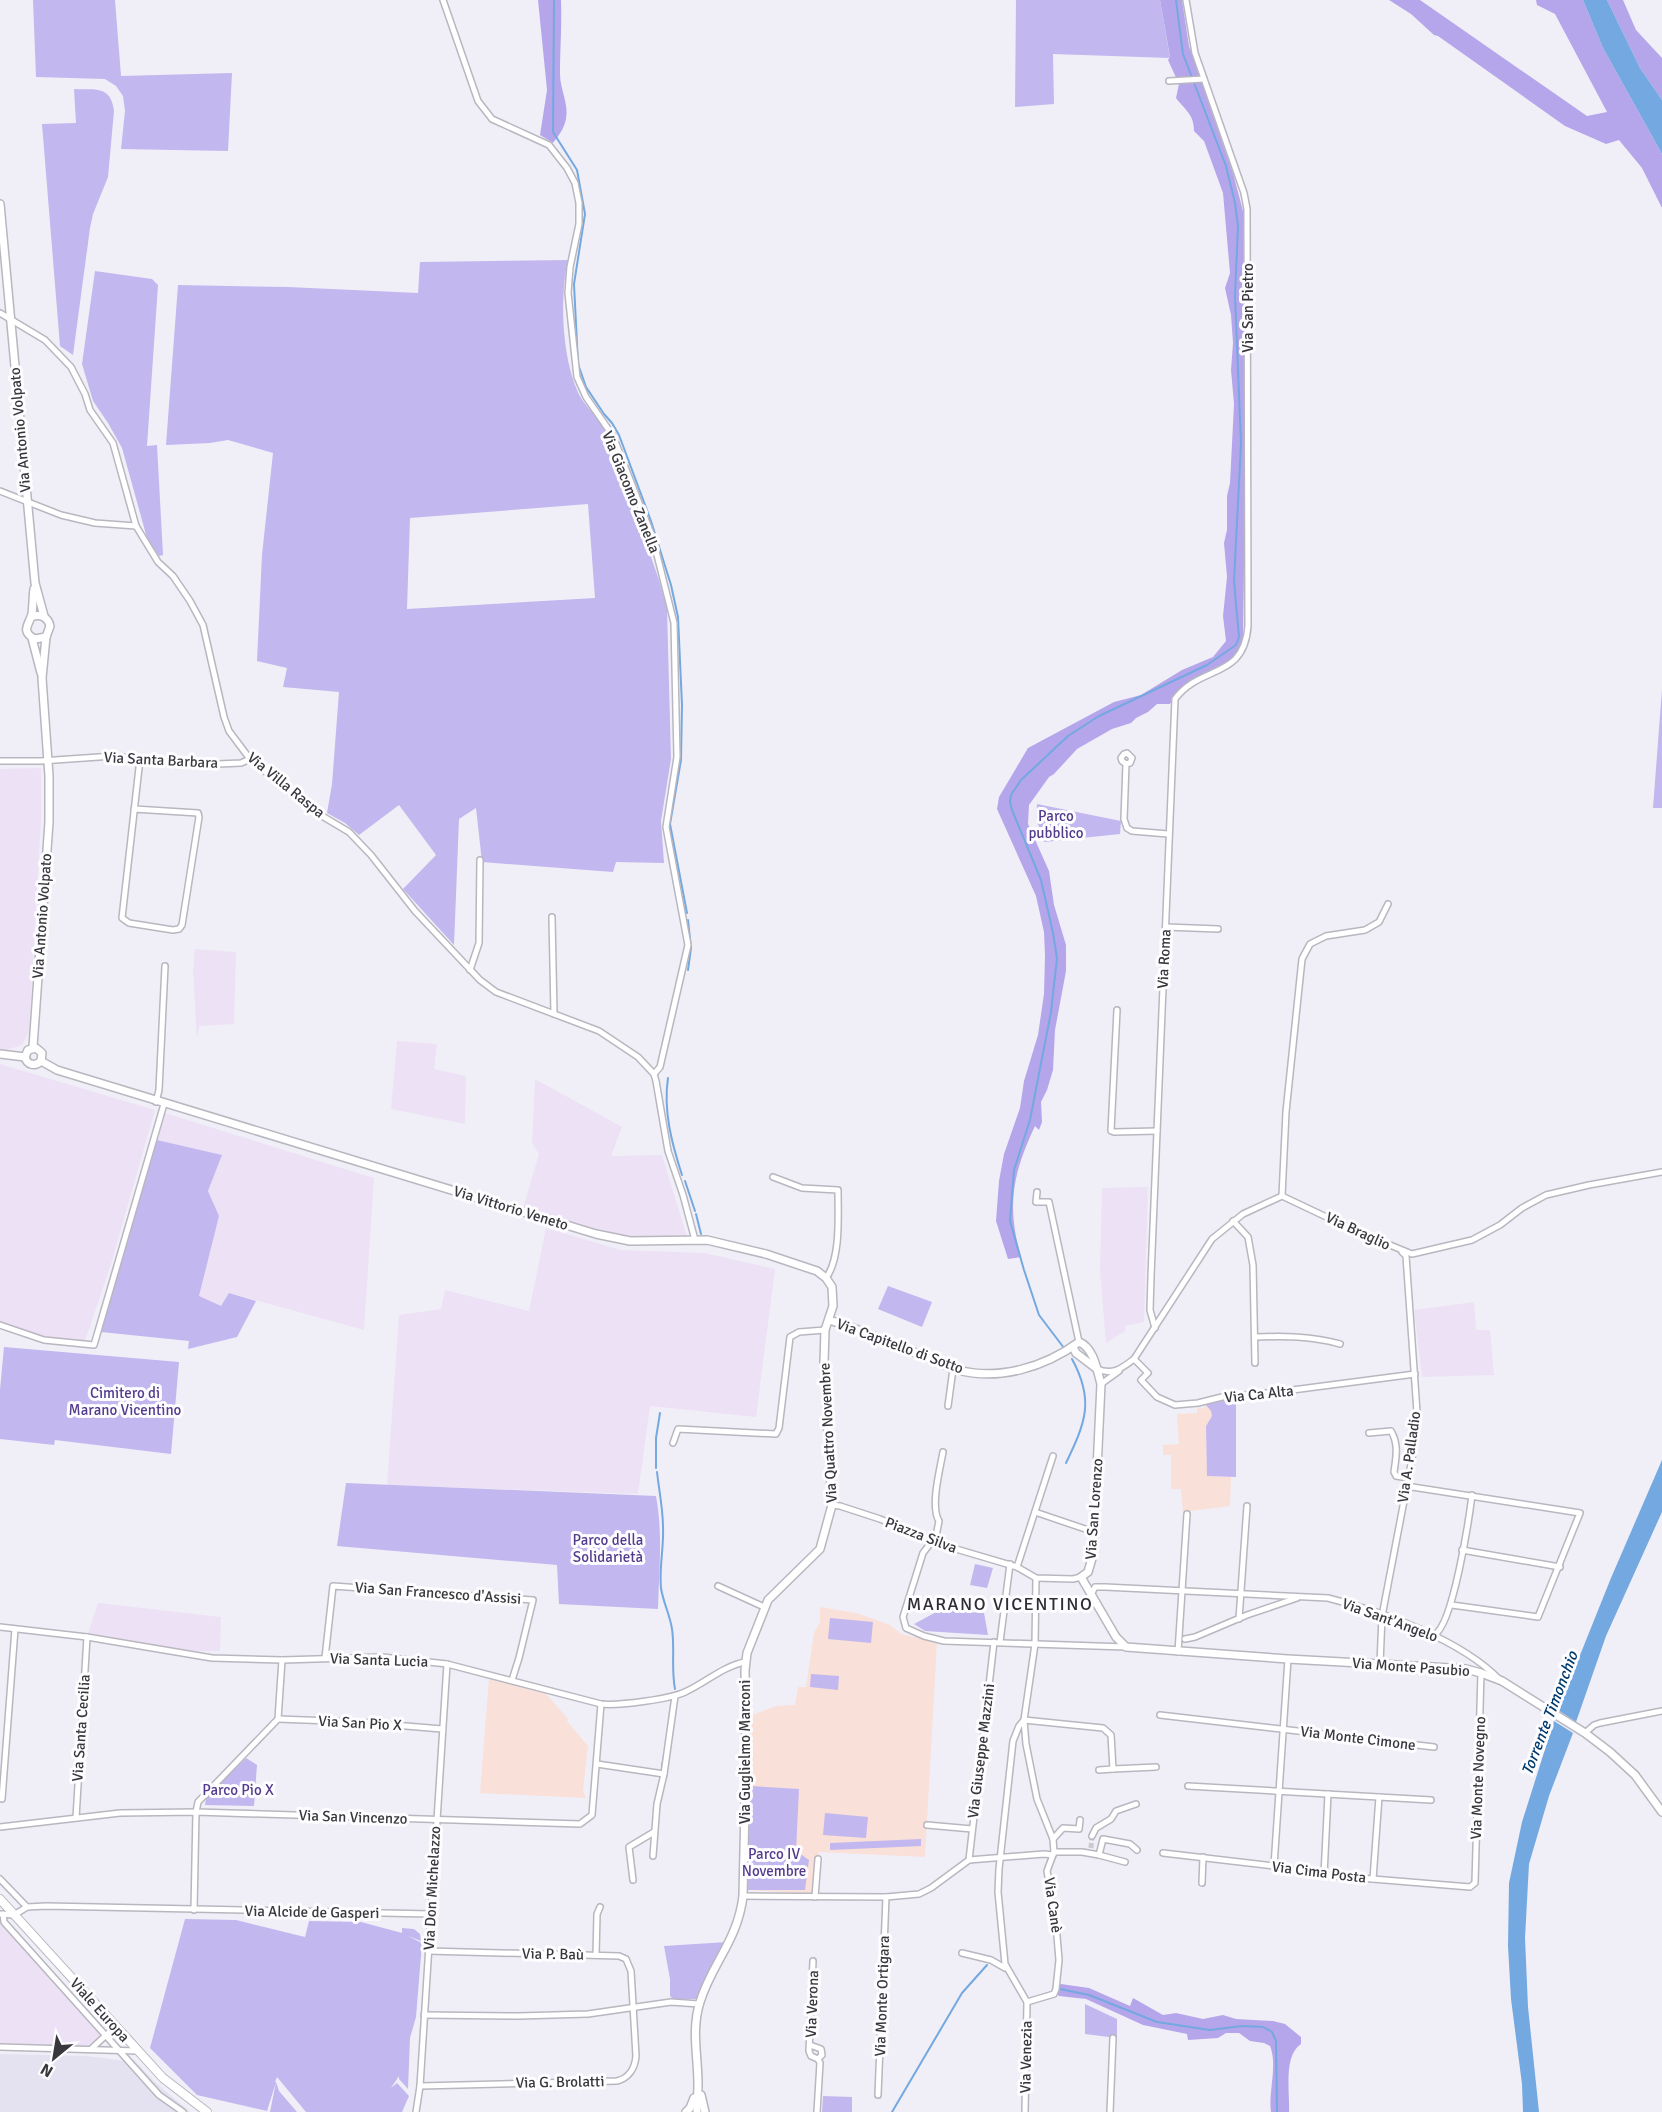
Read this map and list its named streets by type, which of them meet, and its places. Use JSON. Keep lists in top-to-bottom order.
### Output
{
  "streets": {
    "main road": ["Viale Europa"],
    "street": [
      "Via San Pietro",
      "Via Antonio Volpato",
      "Via Giacomo Zanella",
      "Via Santa Barbara",
      "Via Villa Raspa",
      "Via Roma",
      "Via Vittorio Veneto",
      "Via Braglio",
      "Via Capitello di Sotto",
      "Via Ca Alta",
      "Via Quattro Novembre",
      "Via A. Palladio",
      "Via San Lorenzo",
      "Piazza Silva",
      "Via San Francesco d'Assisi",
      "Via Sant'Angelo",
      "Via Santa Lucia",
      "Via Monte Pasubio",
      "Via San Pio X",
      "Via Santa Cecilia",
      "Via Monte Cimone",
      "Via Giuseppe Mazzini",
      "Via Guglielmo Marconi",
      "Via Monte Novegno",
      "Via San Vincenzo",
      "Via Cima Posta",
      "Via Don Michelazzo",
      "Via Canè",
      "Via Alcide de Gasperi",
      "Via P. Baù",
      "Via Monte Ortigara",
      "Via Verona",
      "Via Venezia",
      "Via G. Brolatti"
    ]
  },
  "crossings": [
    ["Via San Pietro", "Via Roma"],
    ["Via Antonio Volpato", "Via Santa Barbara"],
    ["Via Antonio Volpato", "Via Villa Raspa"],
    ["Via Antonio Volpato", "Via Vittorio Veneto"],
    ["Via Giacomo Zanella", "Via Villa Raspa"],
    ["Via Santa Barbara", "Via Villa Raspa"],
    ["Via Braglio", "Via A. Palladio"],
    ["Via Capitello di Sotto", "Via Quattro Novembre"],
    ["Via Capitello di Sotto", "Via San Lorenzo"],
    ["Via Ca Alta", "Via A. Palladio"],
    ["Via Quattro Novembre", "Piazza Silva"],
    ["Via Quattro Novembre", "Via Santa Lucia"],
    ["Via Quattro Novembre", "Via Guglielmo Marconi"],
    ["Via A. Palladio", "Via Sant'Angelo"],
    ["Via A. Palladio", "Via Monte Pasubio"],
    ["Via San Lorenzo", "Piazza Silva"],
    ["Via San Lorenzo", "Via Sant'Angelo"],
    ["Via San Lorenzo", "Via Monte Pasubio"],
    ["Via San Francesco d'Assisi", "Via Santa Lucia"],
    ["Via Sant'Angelo", "Via Monte Pasubio"],
    ["Via Santa Lucia", "Via Santa Cecilia"],
    ["Via Santa Lucia", "Via Guglielmo Marconi"],
    ["Via Santa Lucia", "Via San Vincenzo"],
    ["Via Santa Lucia", "Via Don Michelazzo"],
    ["Via Monte Pasubio", "Via Monte Novegno"],
    ["Via San Pio X", "Via Don Michelazzo"],
    ["Via Santa Cecilia", "Via San Vincenzo"],
    ["Via Monte Novegno", "Via Cima Posta"],
    ["Via San Vincenzo", "Via Don Michelazzo"],
    ["Via Don Michelazzo", "Via Alcide de Gasperi"],
    ["Via Don Michelazzo", "Via P. Baù"],
    ["Via Don Michelazzo", "Via G. Brolatti"],
    ["Via Canè", "Via Venezia"],
    ["Via P. Baù", "Via G. Brolatti"]
  ],
  "districts": ["MARANO VICENTINO"],
  "water": ["Torrente Timonchio"],
  "parks": [
    "Parco pubblico",
    "Cimitero di Marano Vicentino",
    "Parco della Solidarietà",
    "Parco Pio X",
    "Parco IV Novembre"
  ],
  "north": "bottom left"
}
